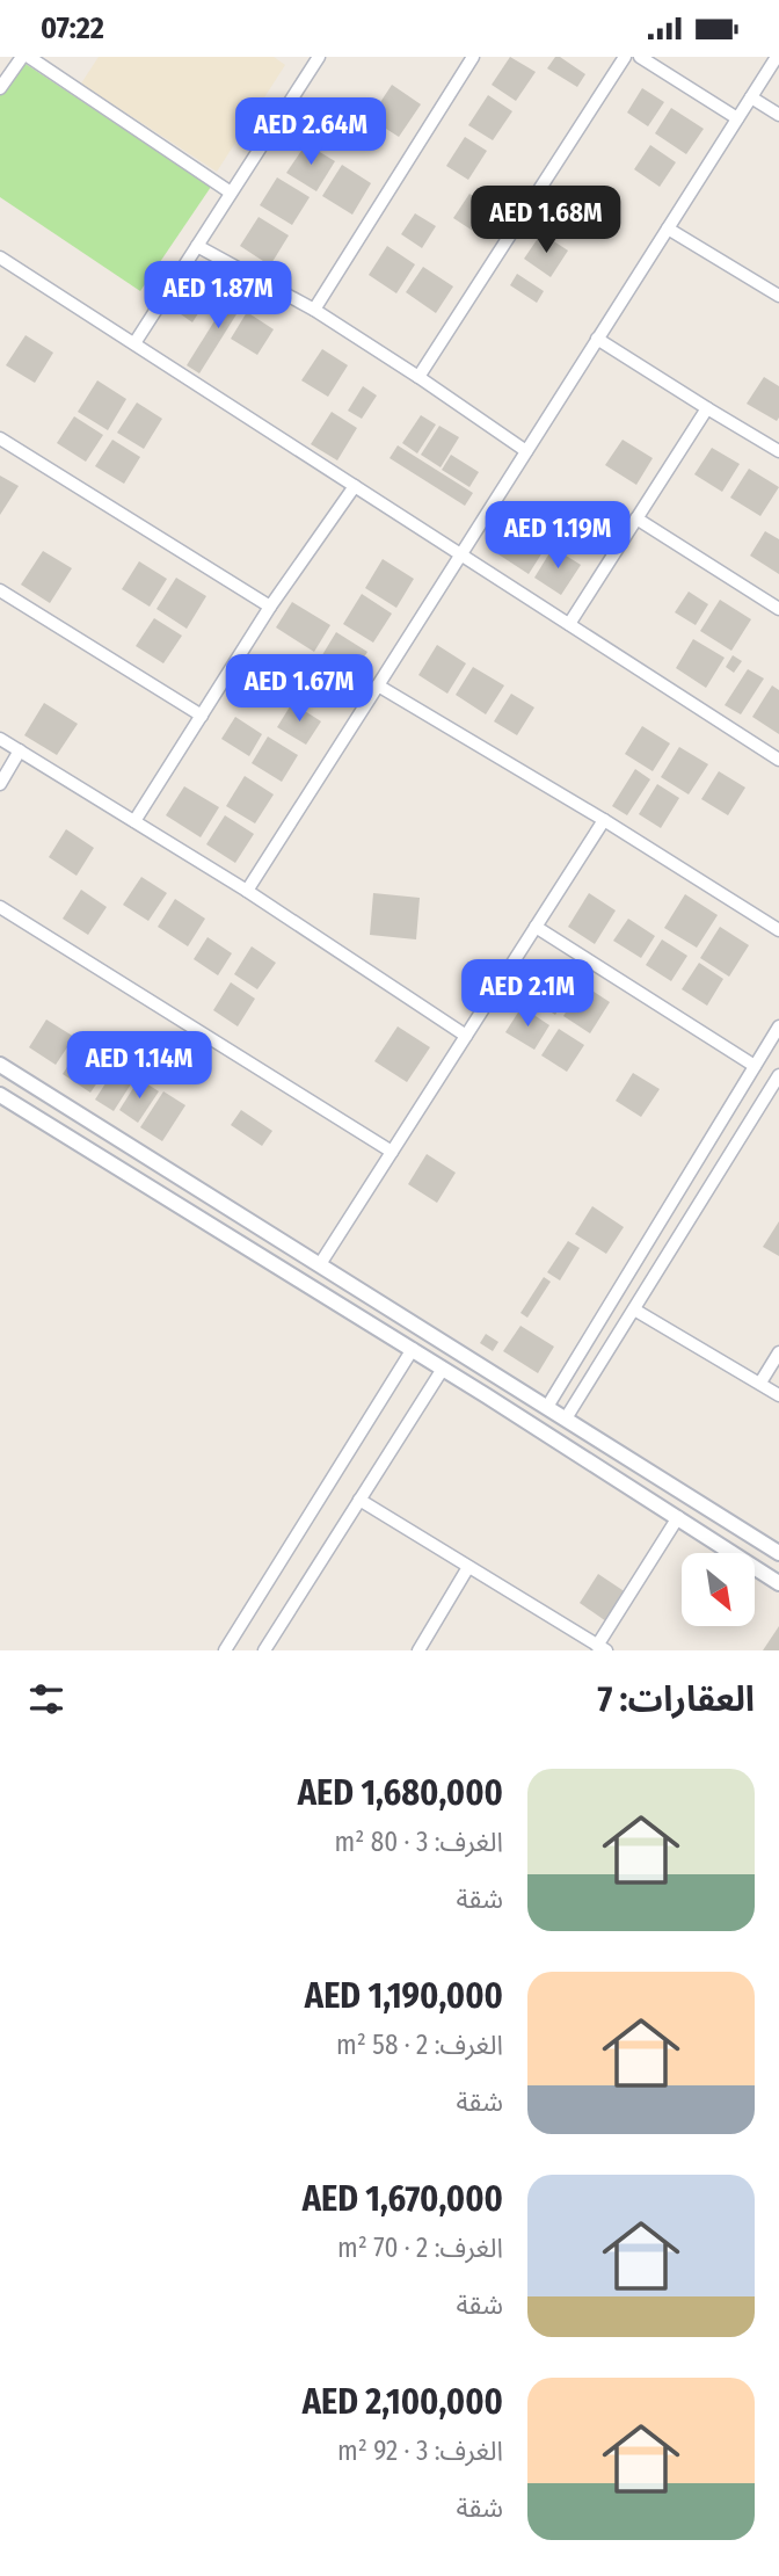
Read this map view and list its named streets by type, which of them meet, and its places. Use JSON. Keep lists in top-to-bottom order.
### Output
{
  "north": "bottom right",
  "page": {
    "status": "07:22",
    "price": [
      "AED 2.64M",
      "AED 1.68M",
      "AED 1.87M",
      "AED 1.19M",
      "AED 1.67M",
      "AED 2.1M",
      "AED 1.14M"
    ],
    "heading": "العقارات: 7",
    "list": [
      {
        "name": "AED 1,680,000",
        "note": "الغرف: 3 · 80 m² · شقة"
      },
      {
        "name": "AED 1,190,000",
        "note": "الغرف: 2 · 58 m² · شقة"
      },
      {
        "name": "AED 1,670,000",
        "note": "الغرف: 2 · 70 m² · شقة"
      },
      {
        "name": "AED 2,100,000",
        "note": "الغرف: 3 · 92 m² · شقة"
      }
    ]
  }
}
